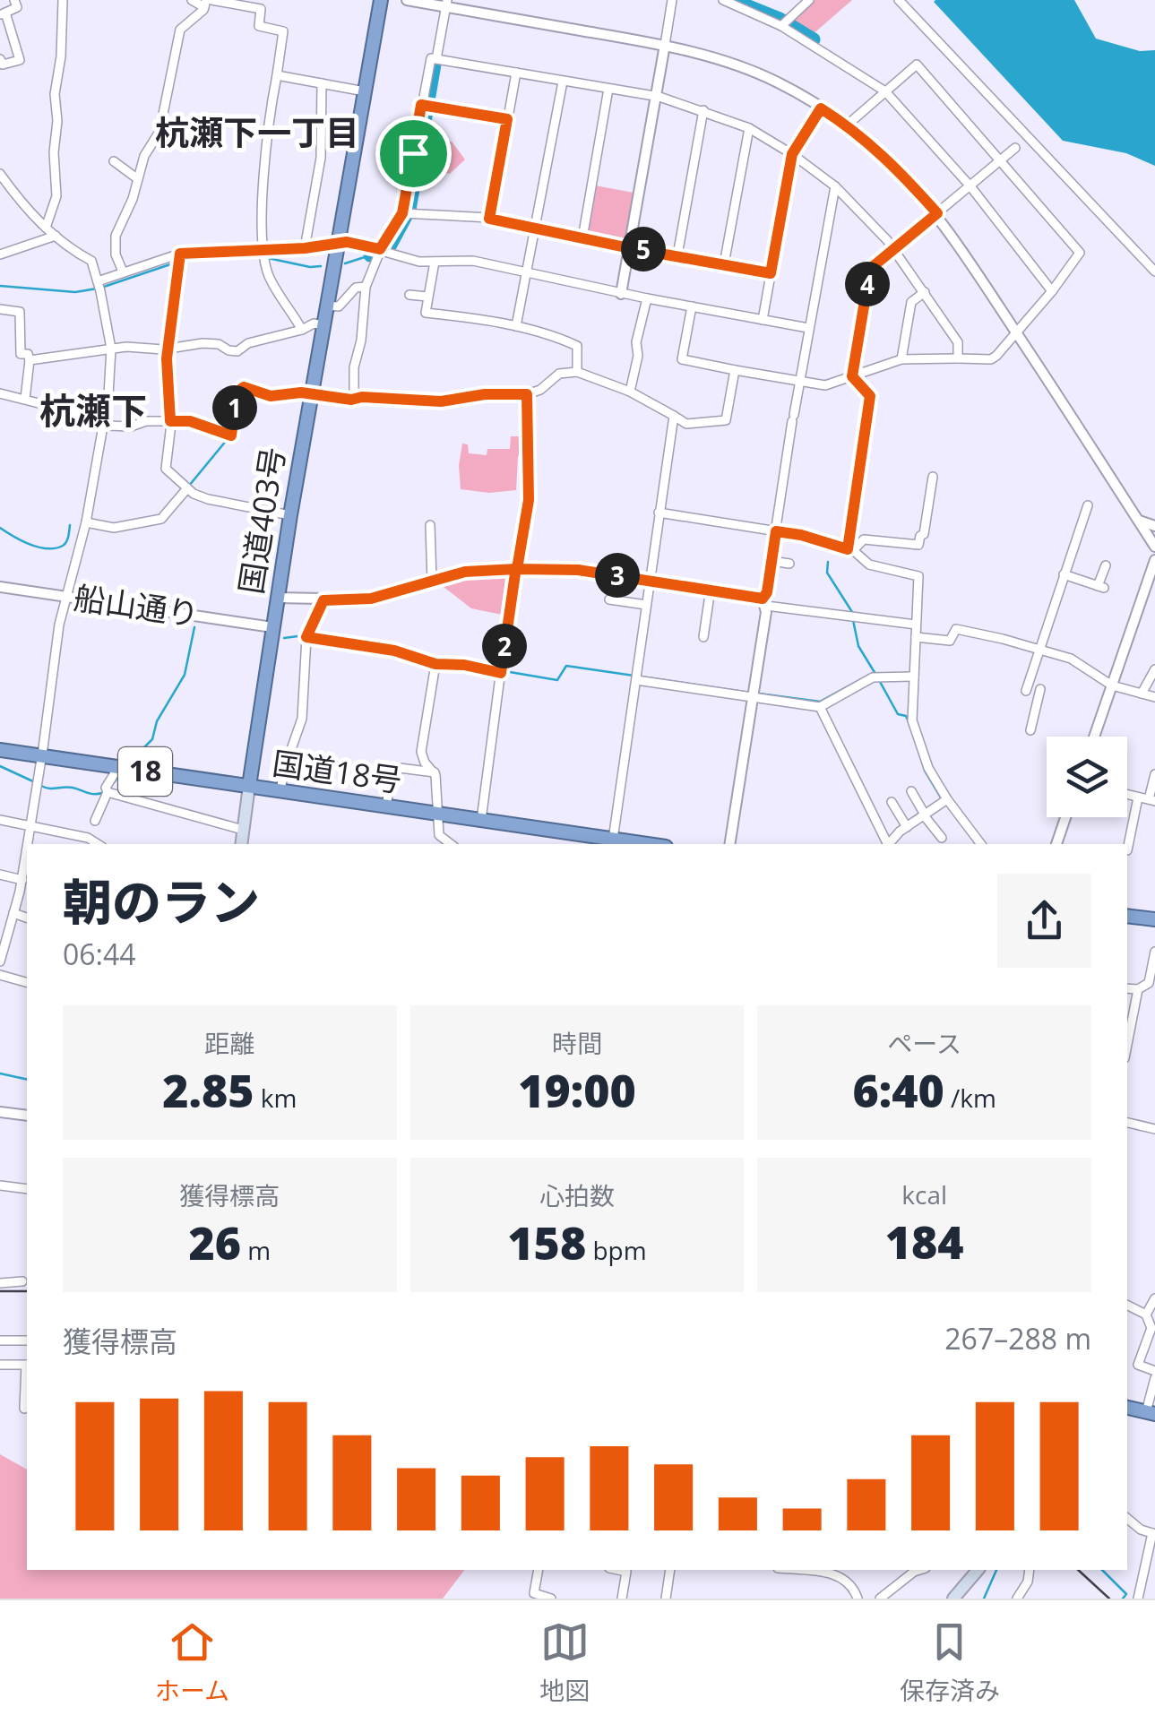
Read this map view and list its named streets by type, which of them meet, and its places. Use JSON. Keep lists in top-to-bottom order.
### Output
{
  "streets": {
    "highway": ["国道403号", "18", "国道18号"],
    "street": ["船山通り"]
  },
  "crossings": [
    ["国道403号", "船山通り"],
    ["国道403号", "国道18号"]
  ],
  "districts": ["杭瀬下一丁目", "杭瀬下"],
  "page": {
    "pins": [
      "5",
      "4",
      "1",
      "3",
      "2"
    ],
    "heading": ["朝のラン", "06:44"],
    "stats": [
      ["距離", "2.85 km"],
      ["時間", "19:00"],
      ["ペース", "6:40 /km"],
      ["獲得標高", "26 m"],
      ["心拍数", "158 bpm"],
      ["kcal", "184"]
    ],
    "chart": ["獲得標高", "267–288 m"],
    "tabs": ["ホーム", "地図", "保存済み"]
  }
}
